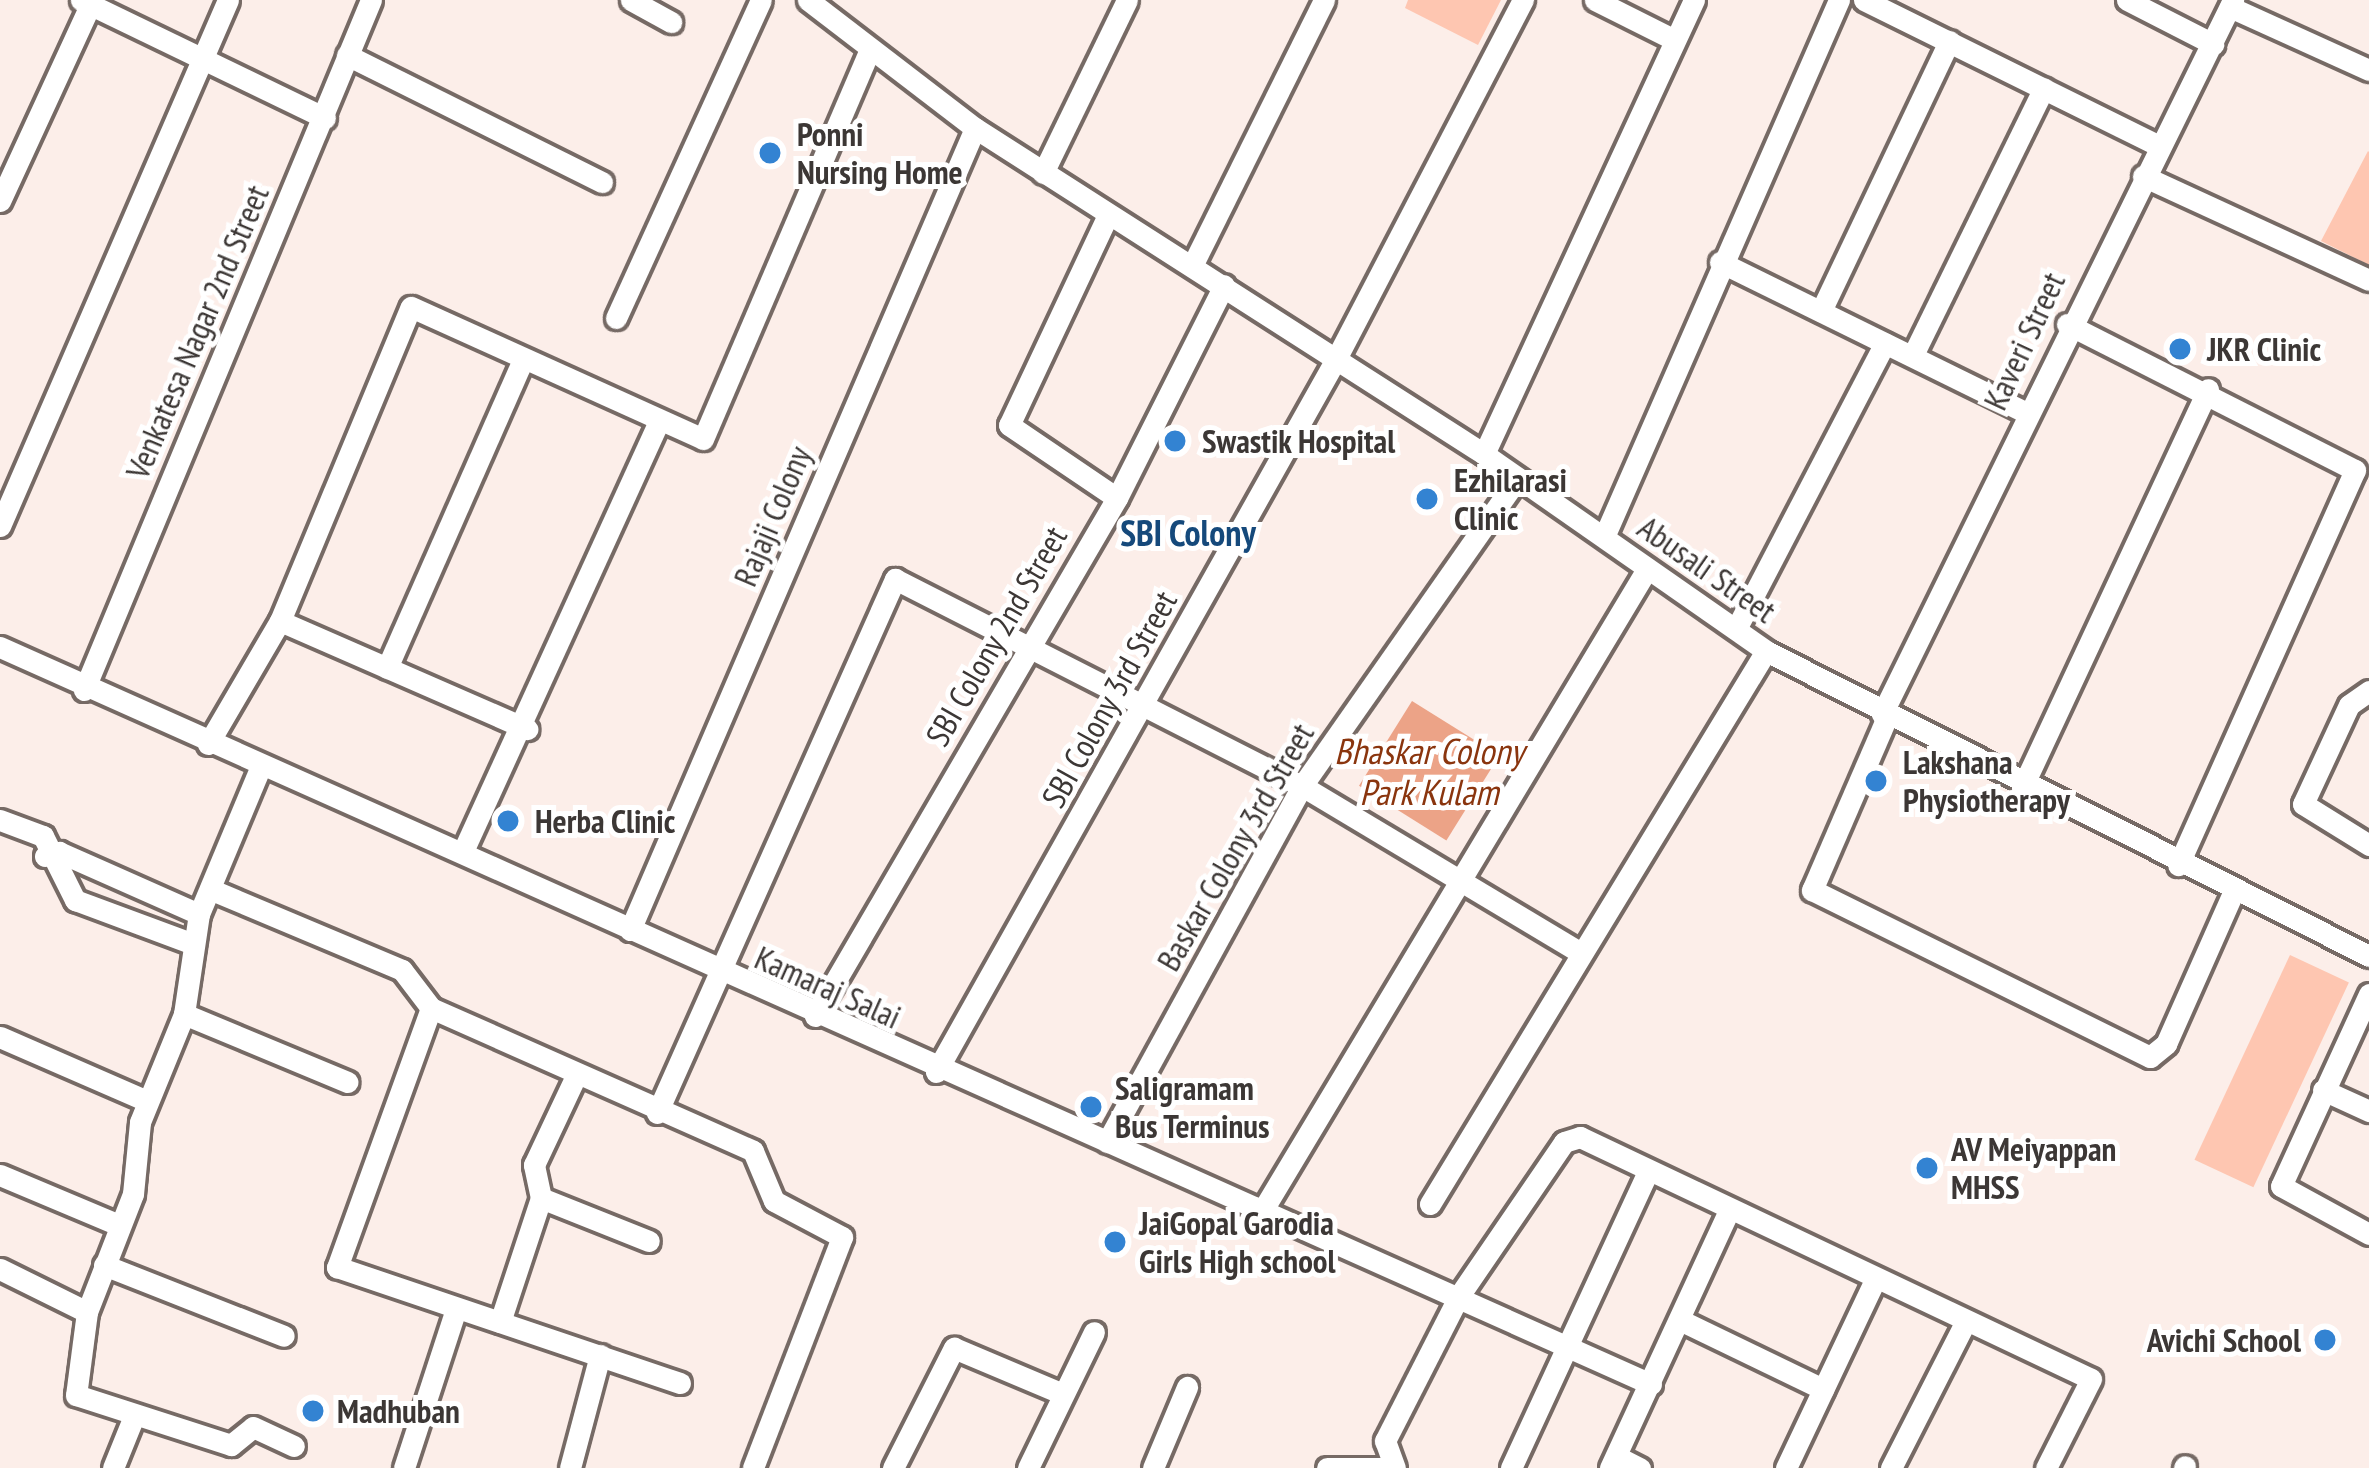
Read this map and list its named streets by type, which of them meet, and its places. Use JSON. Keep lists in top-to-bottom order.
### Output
{
  "streets": {
    "street": [
      "Venkatesa Nagar 2nd Street",
      "Kaveri Street",
      "Rajaji Colony",
      "Abusali Street",
      "SBI Colony 2nd Street",
      "SBI Colony 3rd Street",
      "Baskar Colony 3rd Street",
      "Kamaraj Salai"
    ]
  },
  "crossings": [
    ["Venkatesa Nagar 2nd Street", "Kamaraj Salai"],
    ["Kaveri Street", "Abusali Street"],
    ["Rajaji Colony", "Abusali Street"],
    ["Rajaji Colony", "Kamaraj Salai"],
    ["Abusali Street", "SBI Colony 2nd Street"],
    ["Abusali Street", "SBI Colony 3rd Street"],
    ["Abusali Street", "Baskar Colony 3rd Street"],
    ["SBI Colony 2nd Street", "Kamaraj Salai"],
    ["SBI Colony 3rd Street", "Kamaraj Salai"],
    ["Baskar Colony 3rd Street", "Kamaraj Salai"]
  ],
  "districts": ["SBI Colony"],
  "water": ["Bhaskar Colony Park Kulam"],
  "places": [
    "Ponni Nursing Home",
    "JKR Clinic",
    "Swastik Hospital",
    "Ezhilarasi Clinic",
    "Lakshana Physiotherapy",
    "Herba Clinic",
    "Saligramam Bus Terminus",
    "AV Meiyappan MHSS",
    "JaiGopal Garodia Girls High school",
    "Avichi School",
    "Madhuban"
  ]
}
